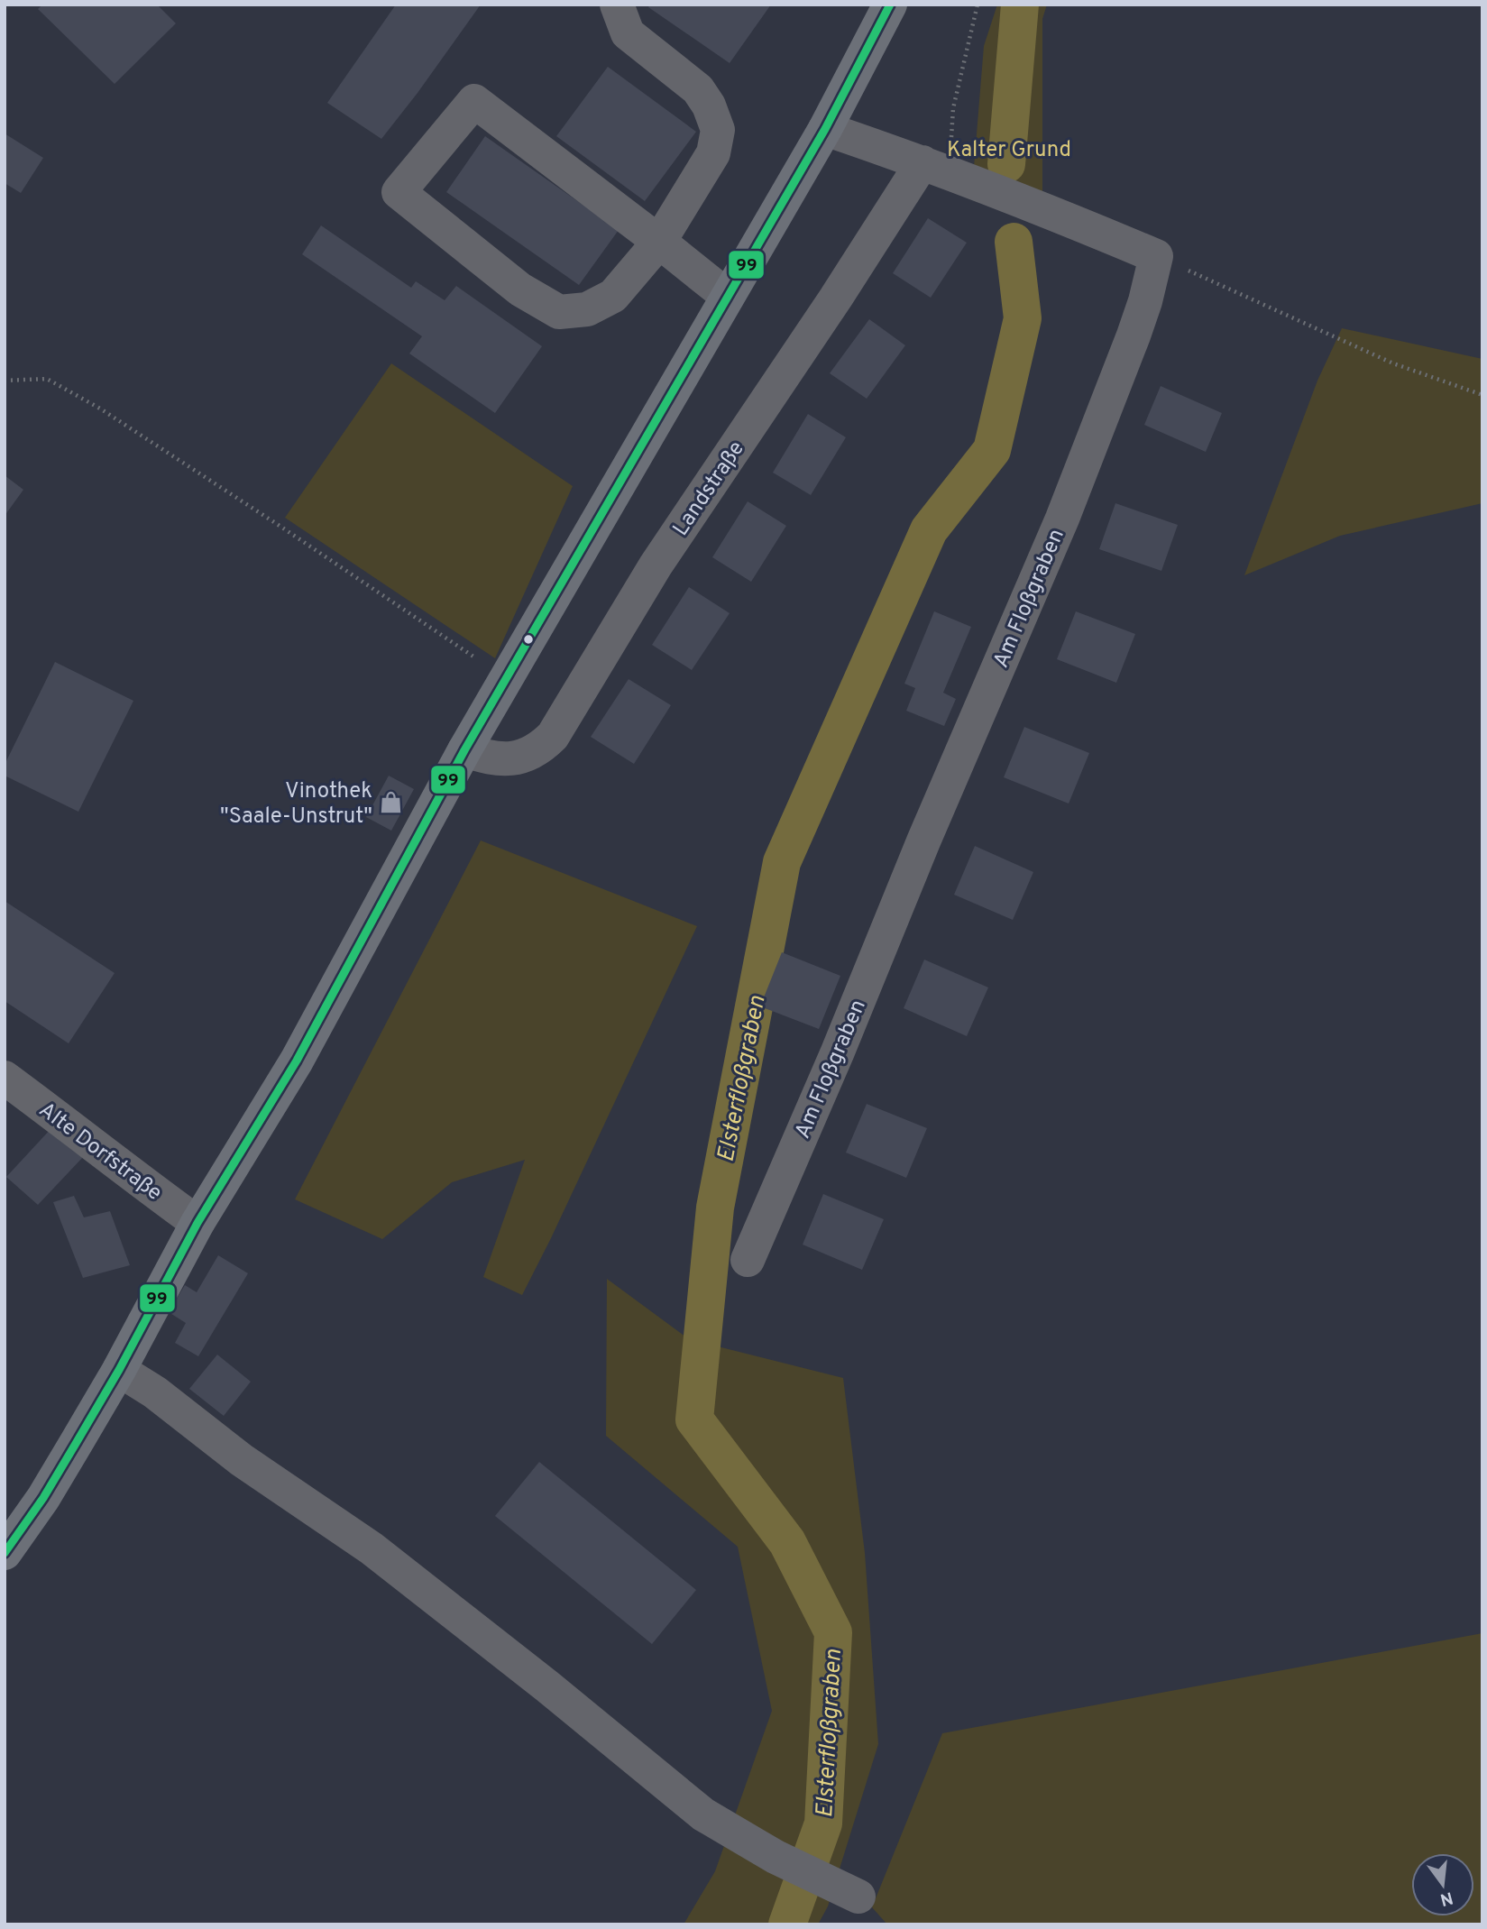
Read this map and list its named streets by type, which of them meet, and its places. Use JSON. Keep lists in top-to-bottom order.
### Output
{
  "streets": {
    "street": ["Landstraße", "Am Floßgraben", "Alte Dorfstraße"]
  },
  "water": ["Elsterfloßgraben"],
  "parks": ["Kalter Grund"],
  "places": {
    "shop": ["Vinothek \"Saale-Unstrut\""]
  },
  "lines": ["transit line 99"],
  "north": "bottom"
}
